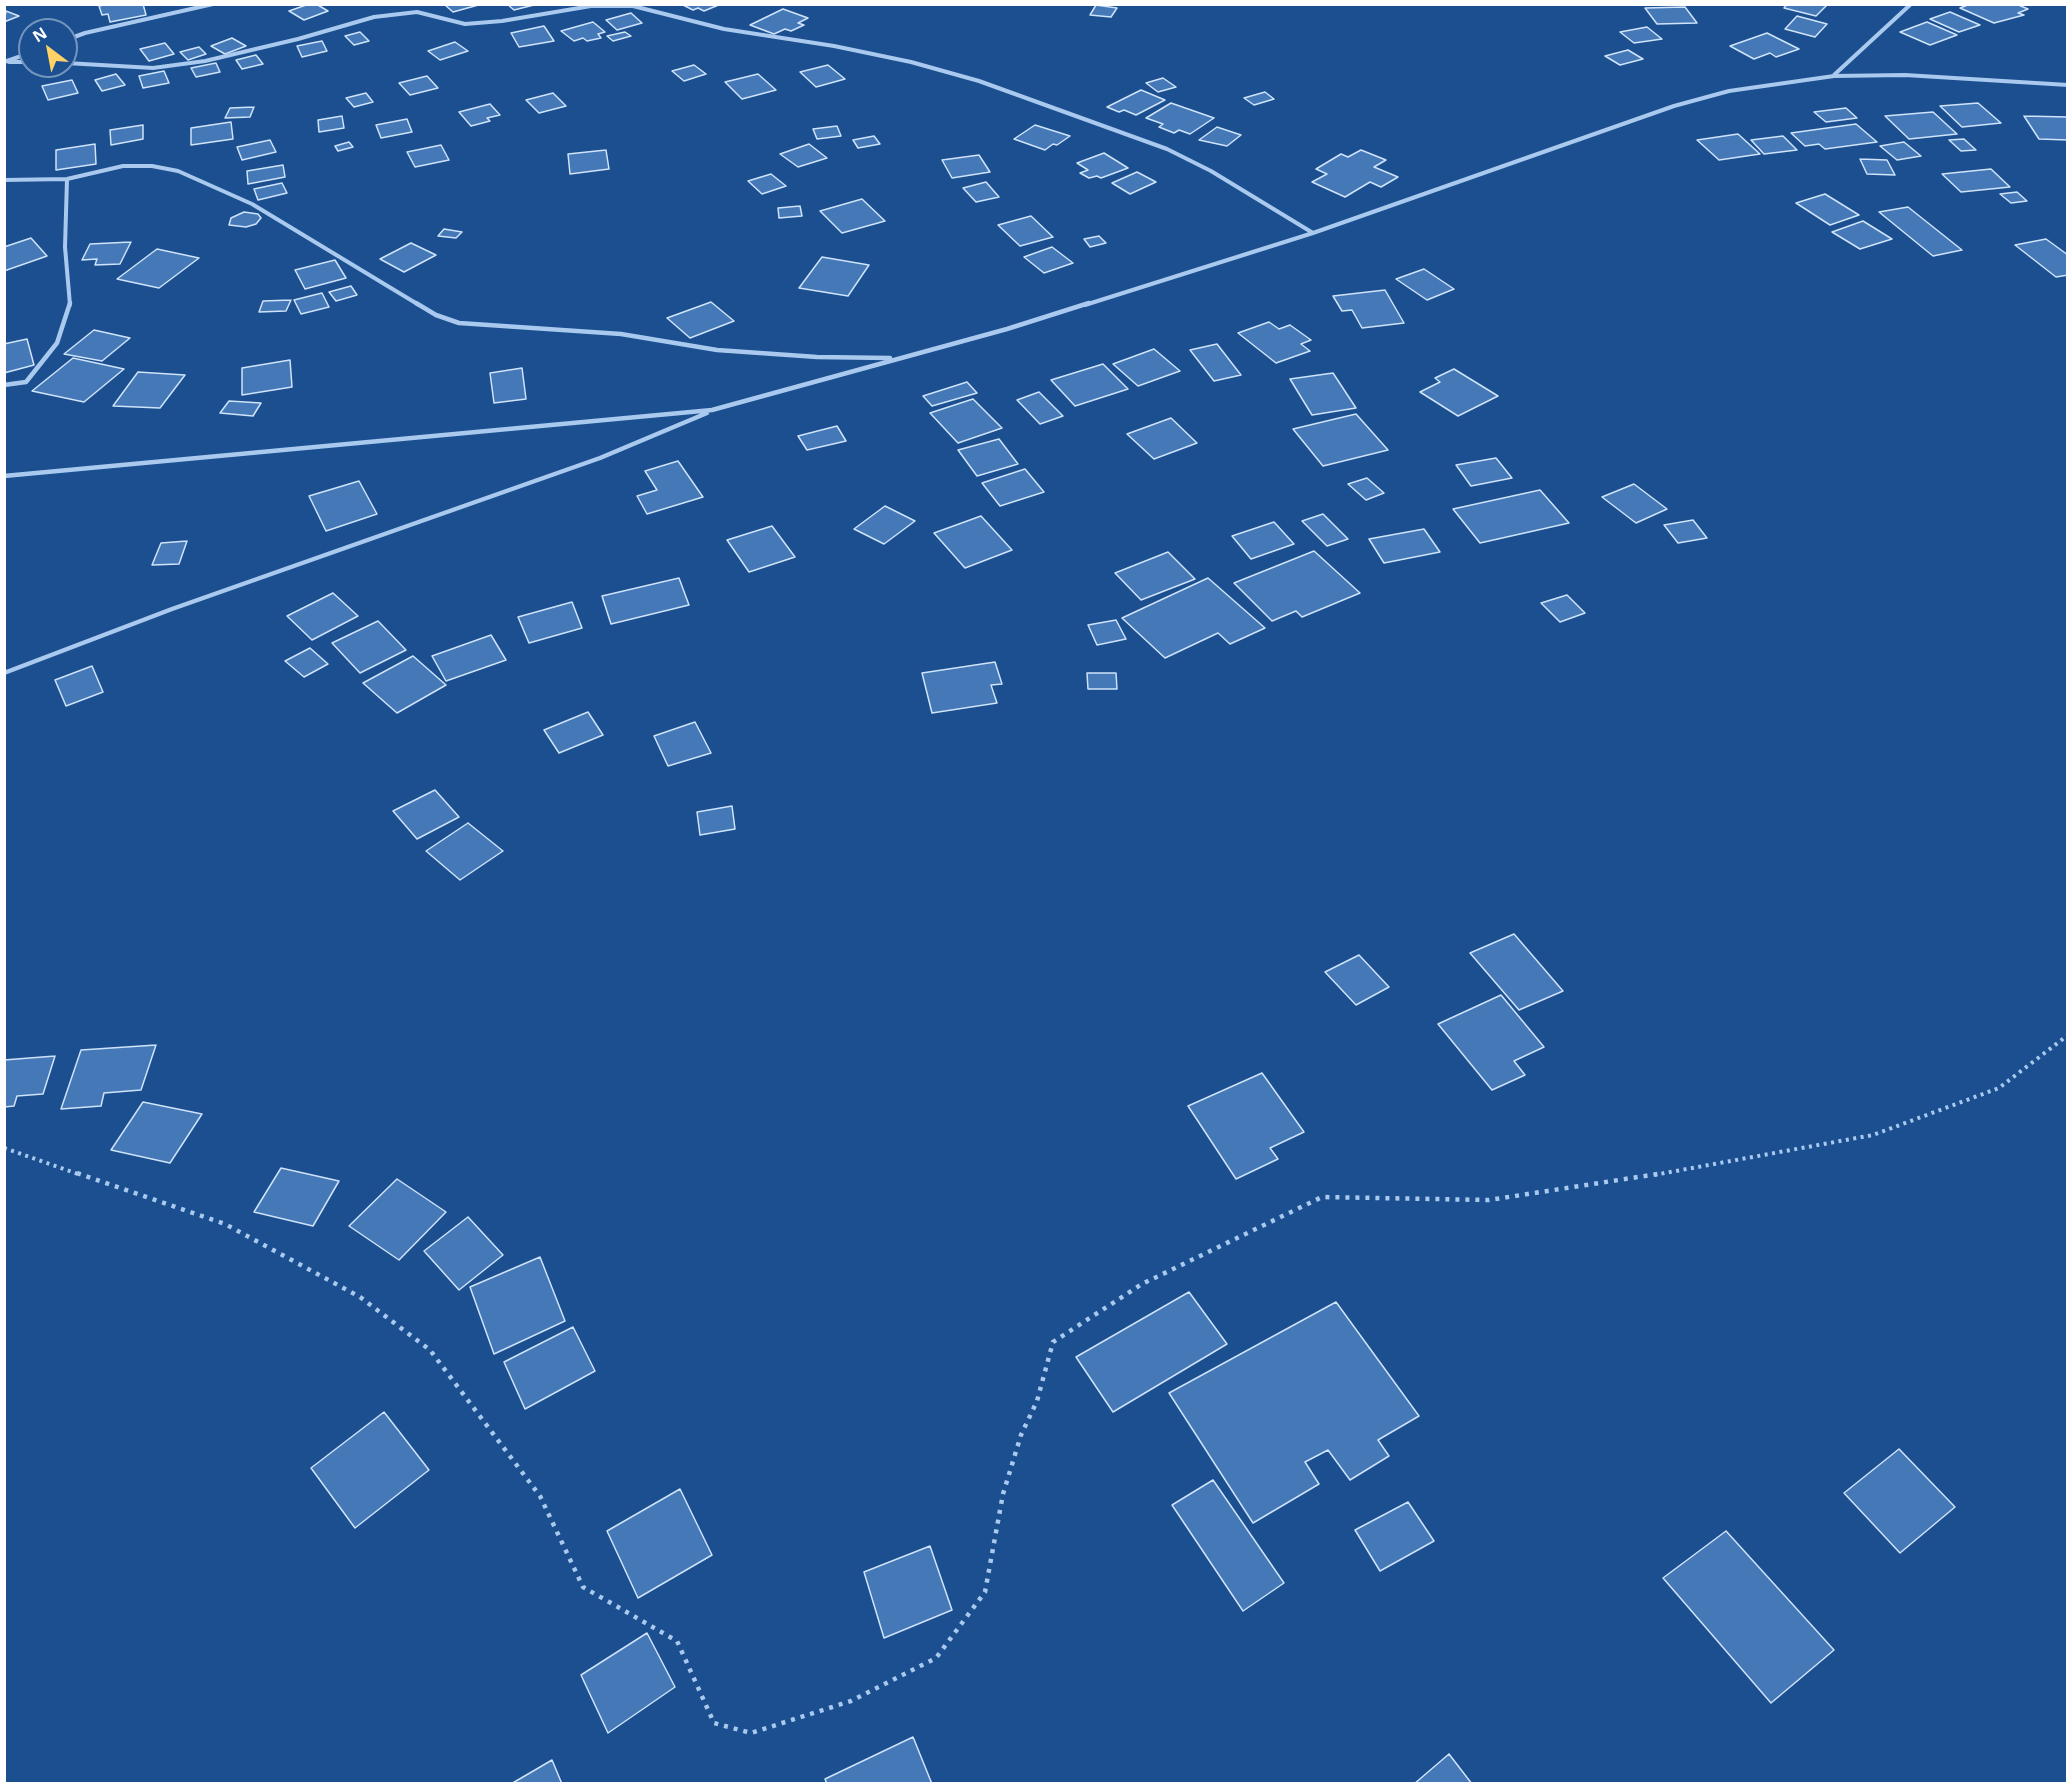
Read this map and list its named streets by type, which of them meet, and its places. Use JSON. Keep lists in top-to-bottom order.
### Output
{
  "north": "top left"
}
